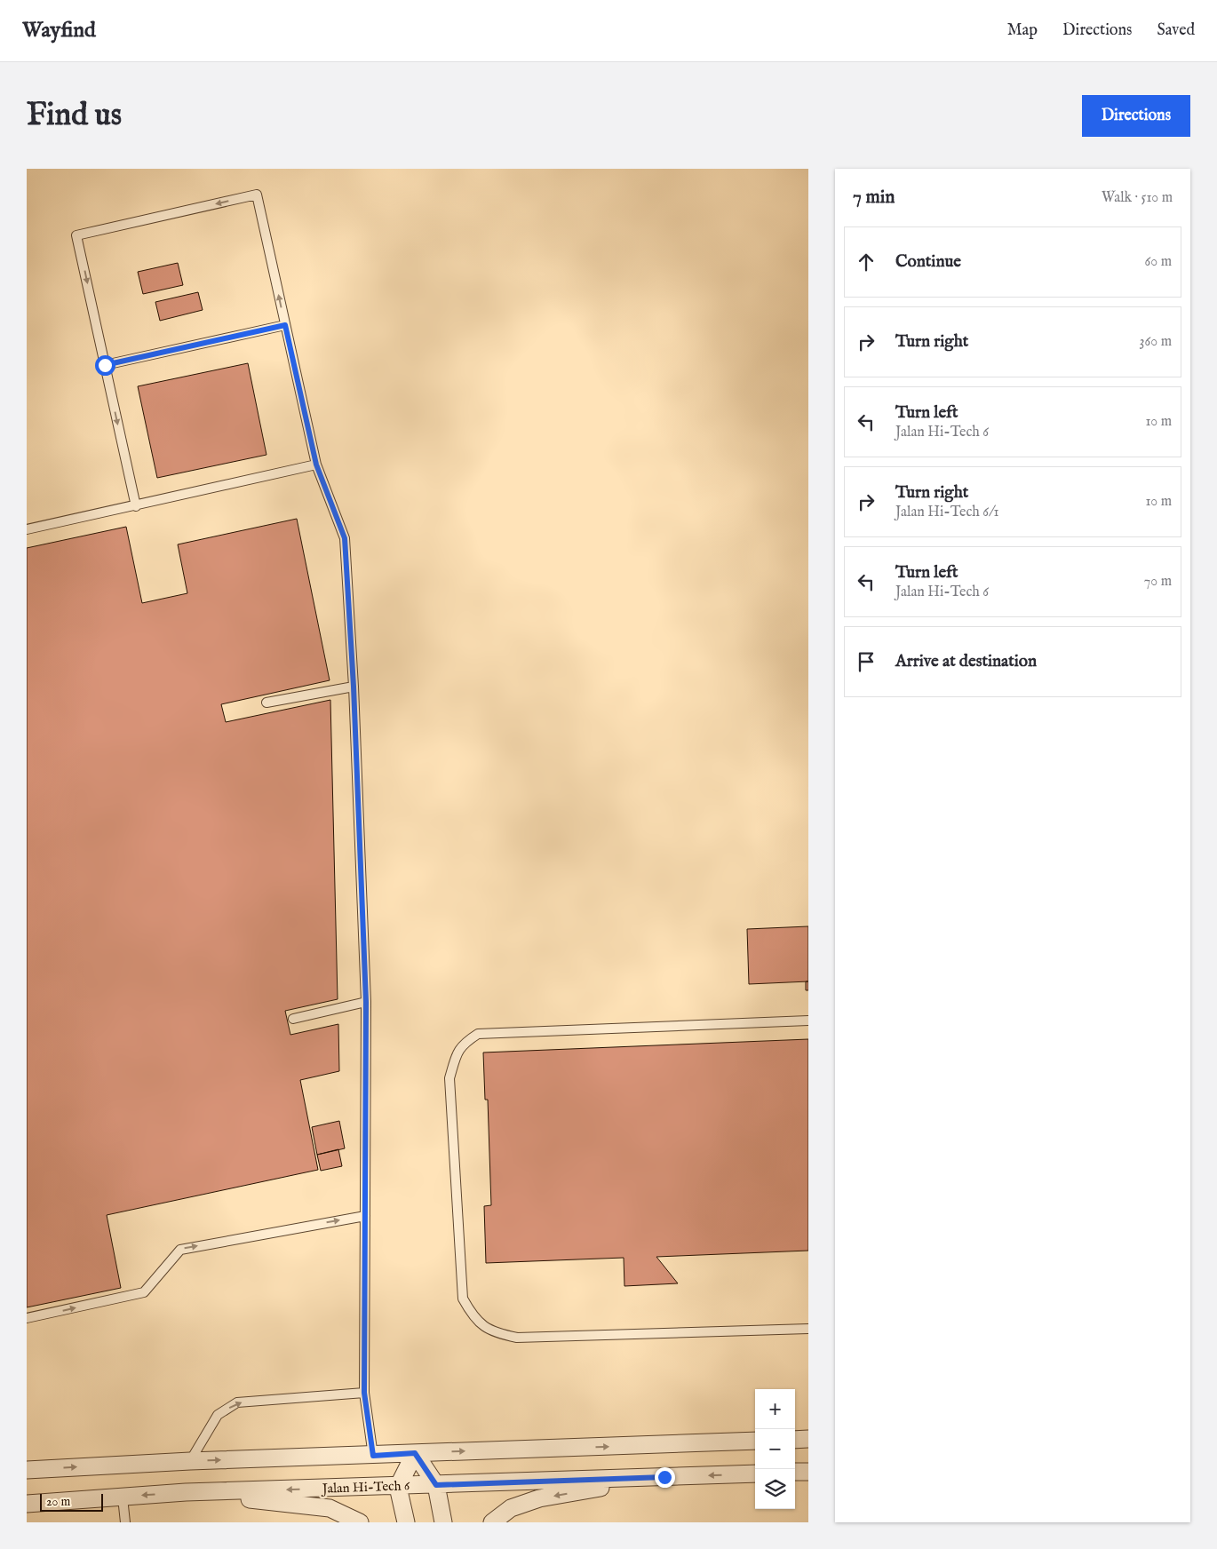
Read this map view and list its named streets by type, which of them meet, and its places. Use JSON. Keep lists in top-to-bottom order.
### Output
{
  "streets": {
    "street": ["Jalan Hi-Tech 6"]
  },
  "scale_bar": "20 m",
  "page": {
    "header": "Wayfind",
    "nav": ["Map", "Directions", "Saved"],
    "buttons": "Directions",
    "title": "Find us",
    "heading": ["7 min", "Walk · 510 m"],
    "list": [
      ["Continue", "60 m"],
      ["Turn right", "360 m"],
      ["Turn left", "Jalan Hi-Tech 6", "10 m"],
      ["Turn right", "Jalan Hi-Tech 6/1", "10 m"],
      ["Turn left", "Jalan Hi-Tech 6", "70 m"],
      "Arrive at destination"
    ],
    "map_buttons": ["+", "−"],
    "scale": "20 m"
  }
}
